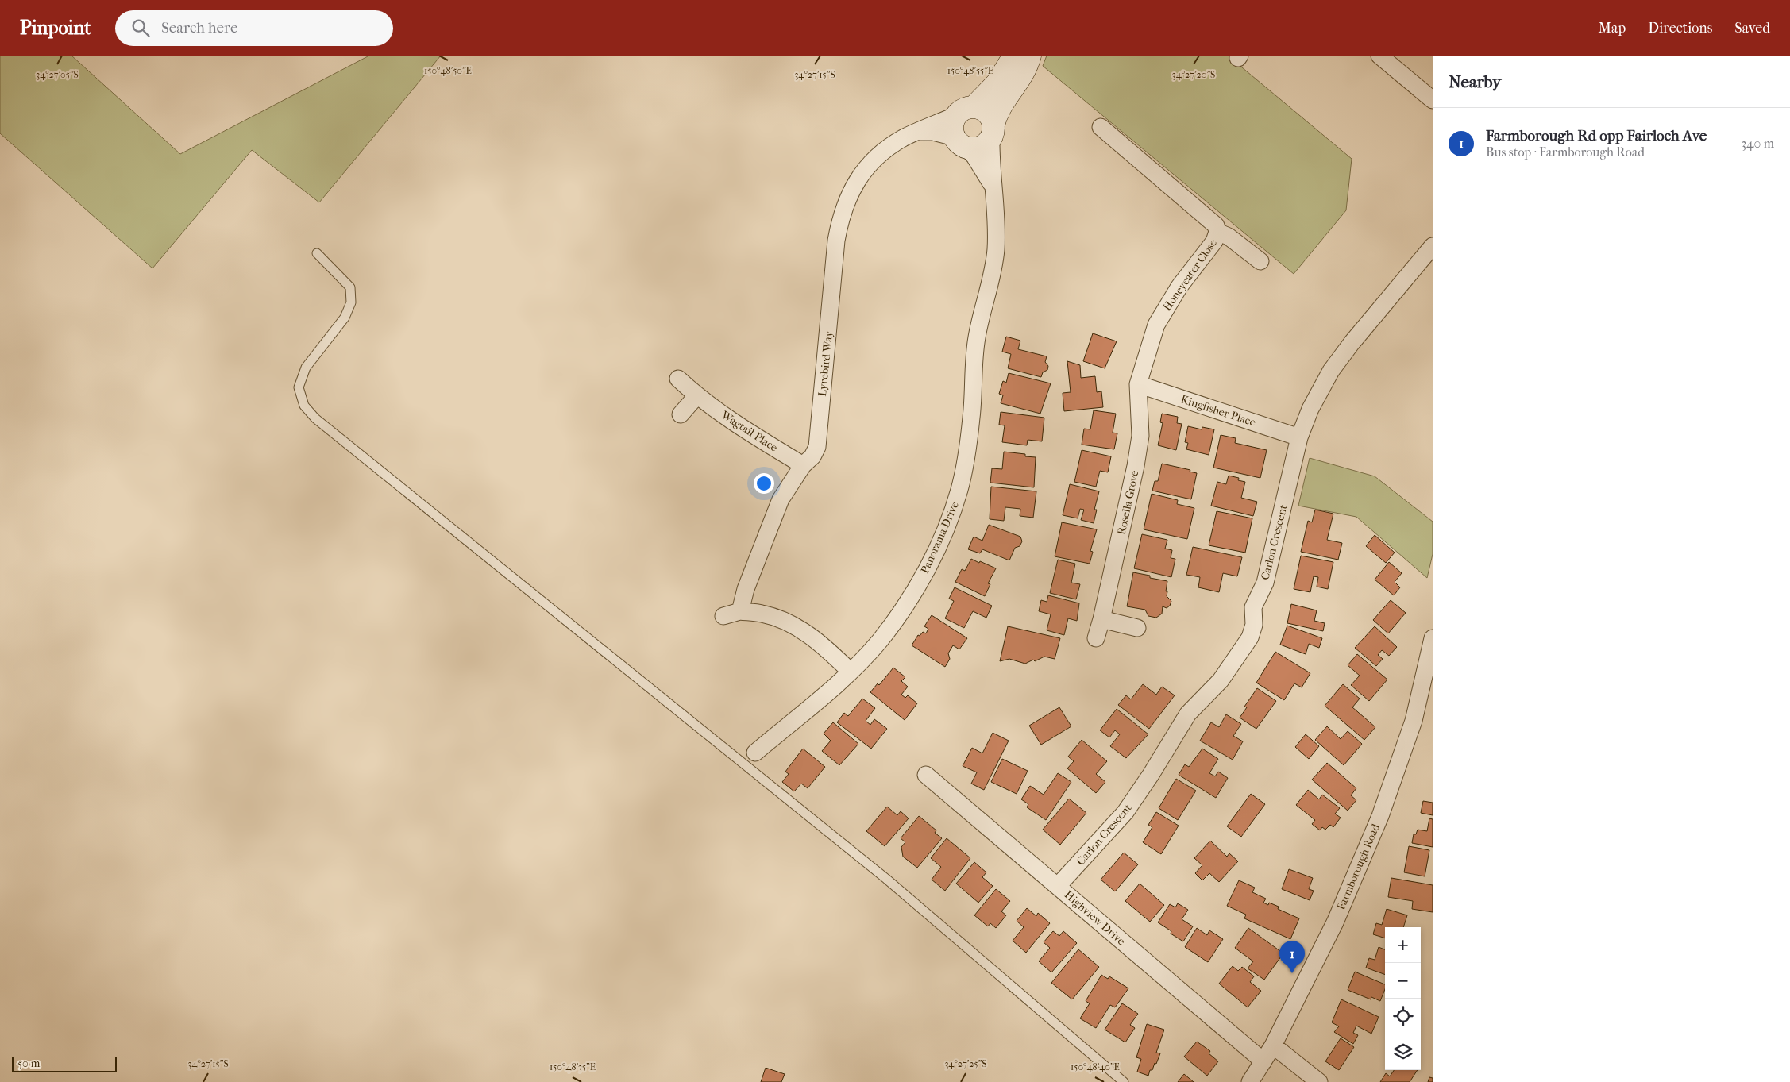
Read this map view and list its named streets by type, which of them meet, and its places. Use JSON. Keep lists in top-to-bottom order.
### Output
{
  "streets": {
    "street": [
      "Honeyeater Close",
      "Lyrebird Way",
      "Kingfisher Place",
      "Wagtail Place",
      "Rosella Grove",
      "Panorama Drive",
      "Carlon Crescent",
      "Farmborough Road",
      "Highview Drive"
    ]
  },
  "crossings": [
    ["Honeyeater Close", "Kingfisher Place"],
    ["Honeyeater Close", "Rosella Grove"],
    ["Lyrebird Way", "Wagtail Place"],
    ["Lyrebird Way", "Panorama Drive"],
    ["Kingfisher Place", "Rosella Grove"],
    ["Kingfisher Place", "Carlon Crescent"],
    ["Carlon Crescent", "Highview Drive"],
    ["Farmborough Road", "Highview Drive"]
  ],
  "scale_bar": "50 m",
  "page": {
    "header": "Pinpoint",
    "search": "Search here",
    "nav": ["Map", "Directions", "Saved"],
    "heading": "Nearby",
    "list": [
      {
        "mark": "1",
        "name": "Farmborough Rd opp Fairloch Ave",
        "note": "Bus stop · Farmborough Road",
        "value": "340 m"
      }
    ],
    "map_buttons": ["+", "−"],
    "pins": "1",
    "scale": "50 m"
  },
  "coordinates": [
    "150°48'50\"E",
    "150°48'55\"E",
    "34°27'15\"S",
    "34°27'20\"S",
    "34°27'05\"S",
    "34°27'25\"S",
    "150°48'35\"E",
    "150°48'40\"E"
  ]
}
